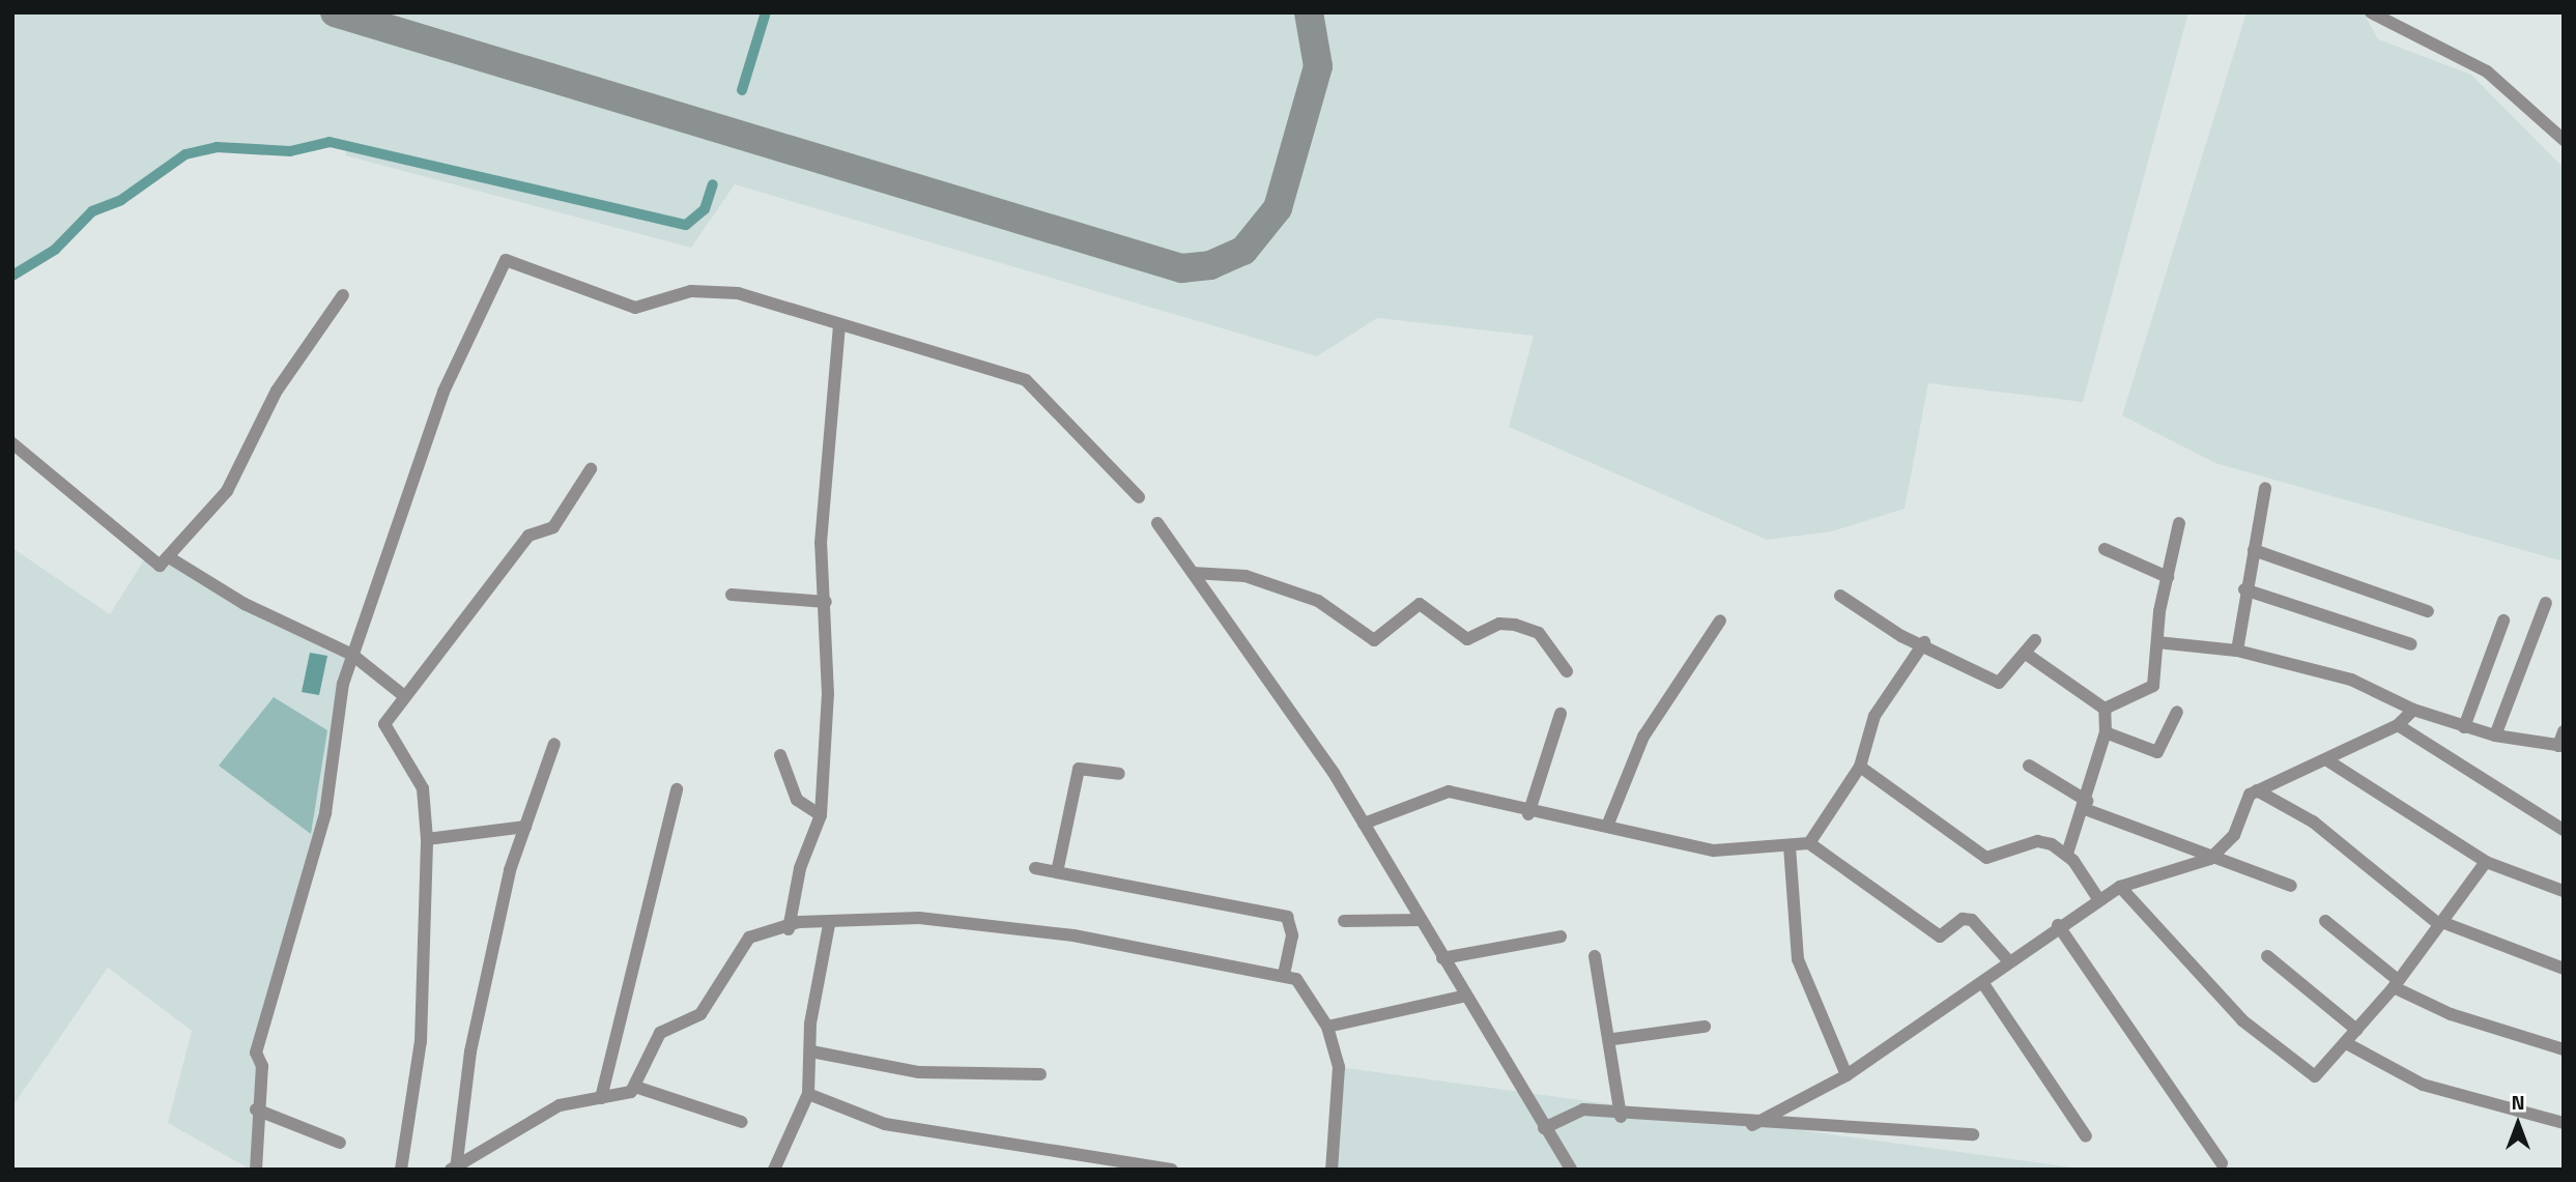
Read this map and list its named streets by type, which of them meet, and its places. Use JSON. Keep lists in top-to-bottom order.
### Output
{
  "north": "top"
}
